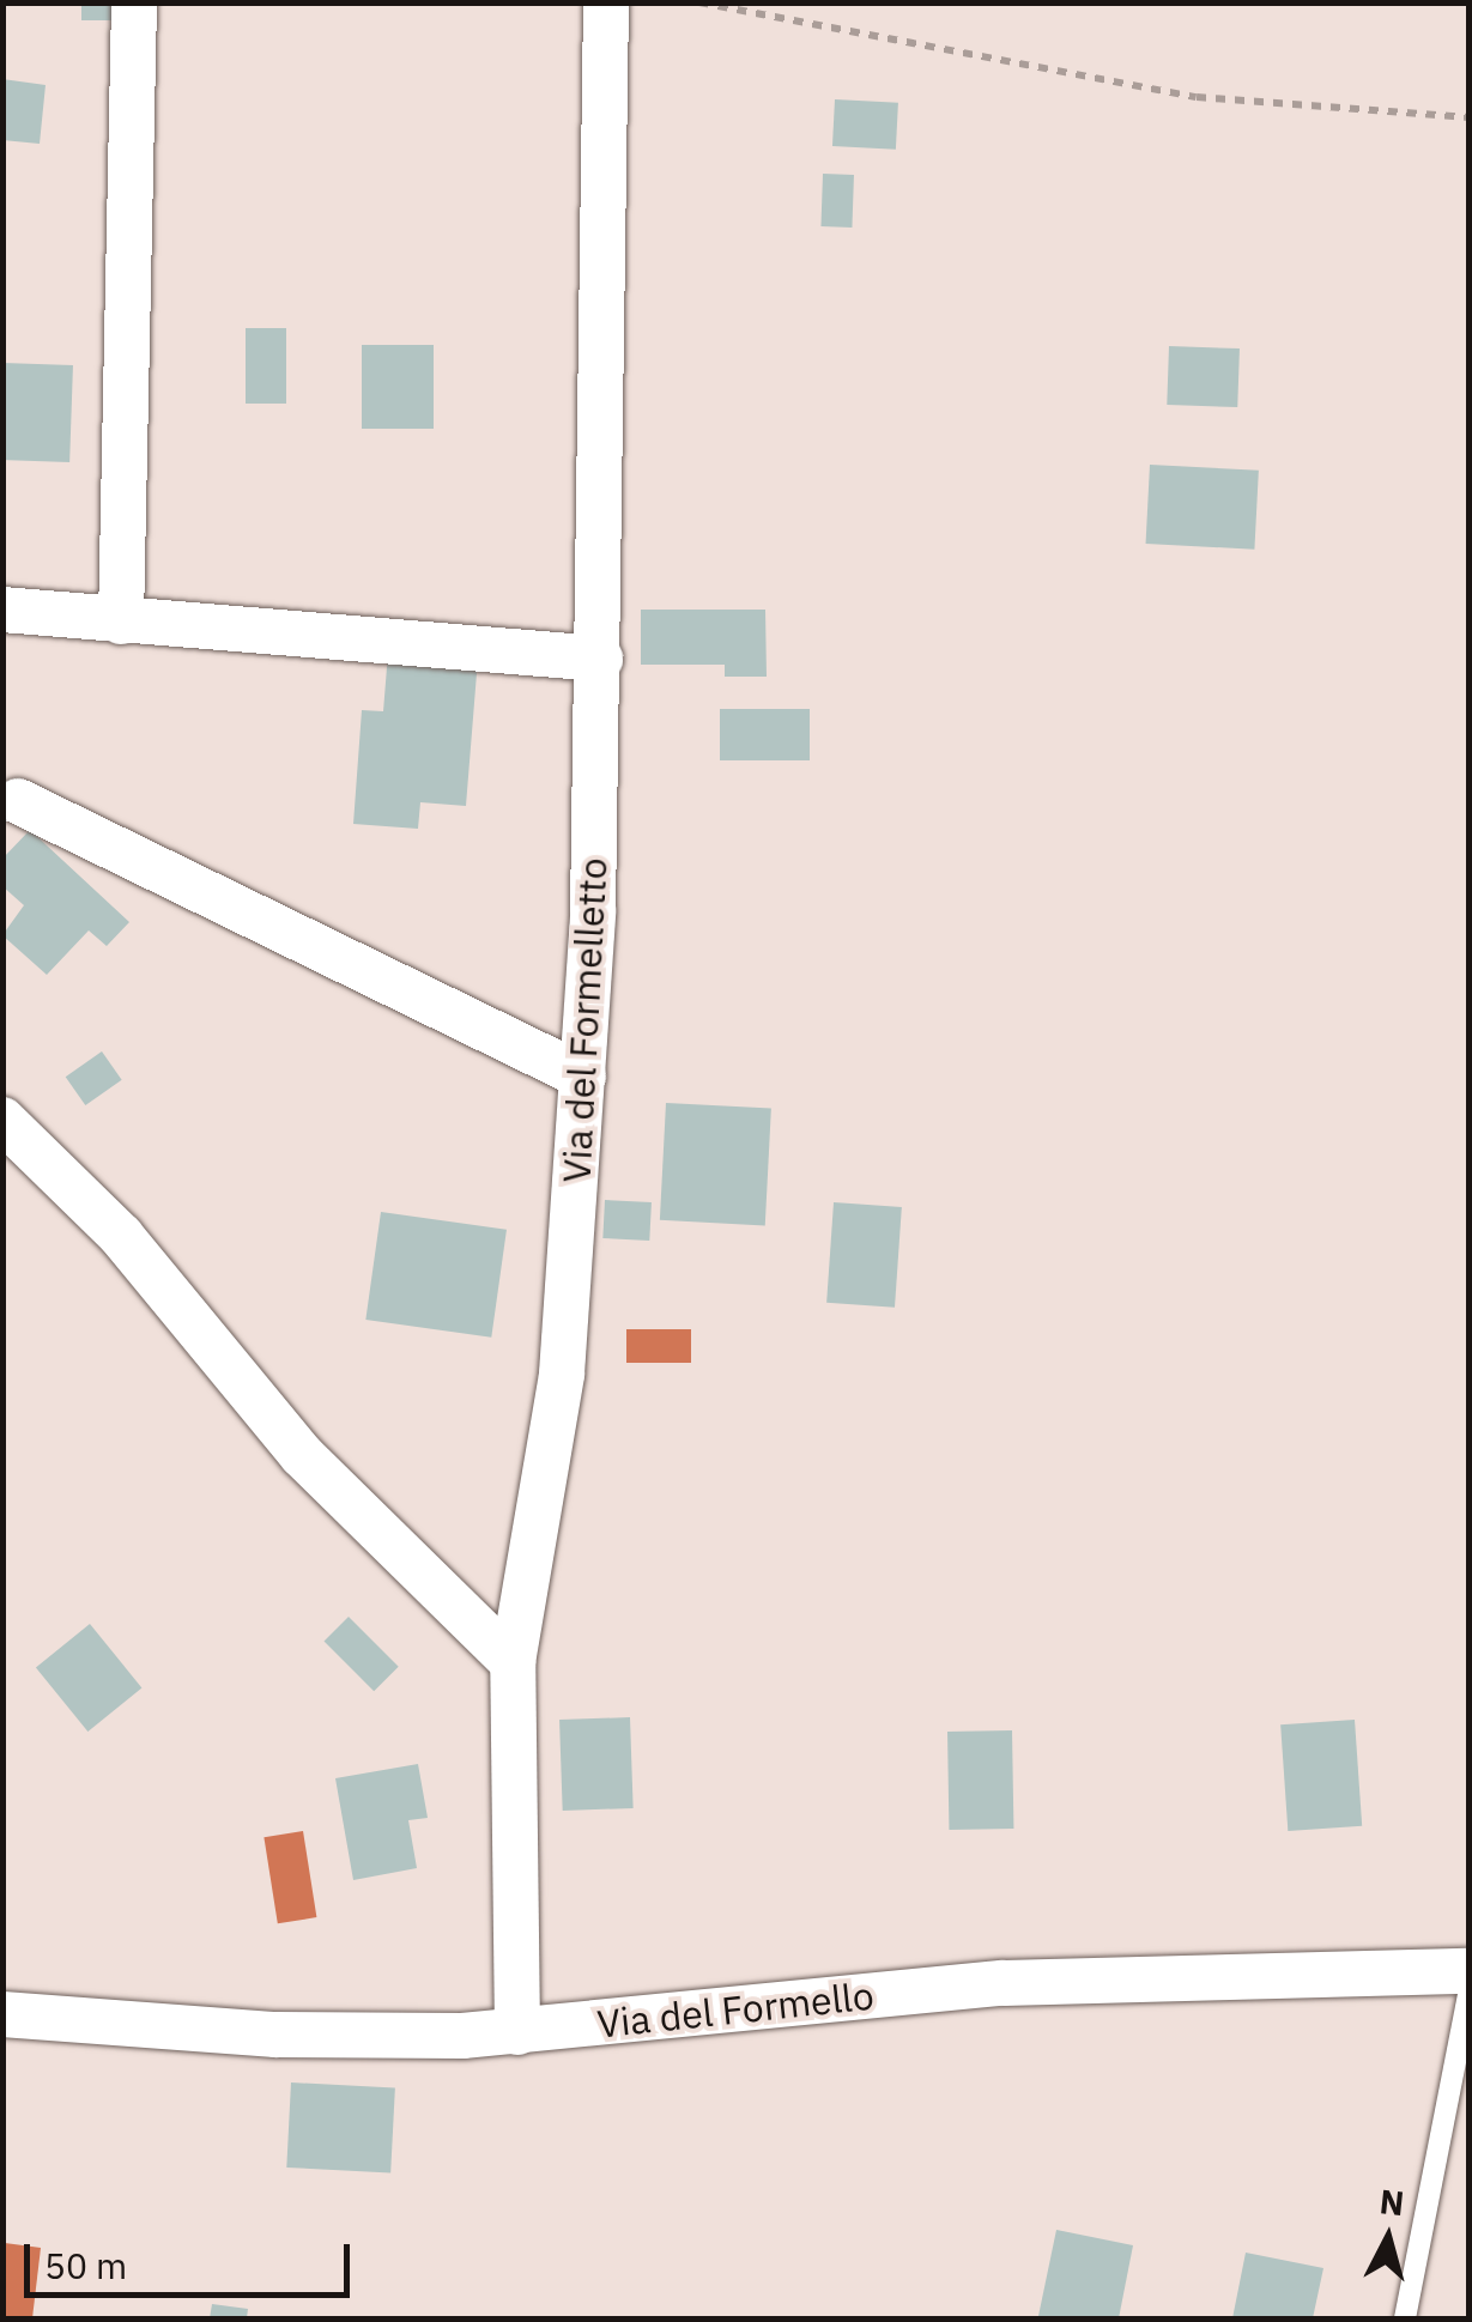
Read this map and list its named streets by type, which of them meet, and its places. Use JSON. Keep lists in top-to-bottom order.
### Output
{
  "streets": {
    "street": ["Via del Formelletto", "Via del Formello"]
  },
  "crossings": [
    ["Via del Formelletto", "Via del Formello"]
  ],
  "scale_bar": "50 m",
  "north": "top"
}
